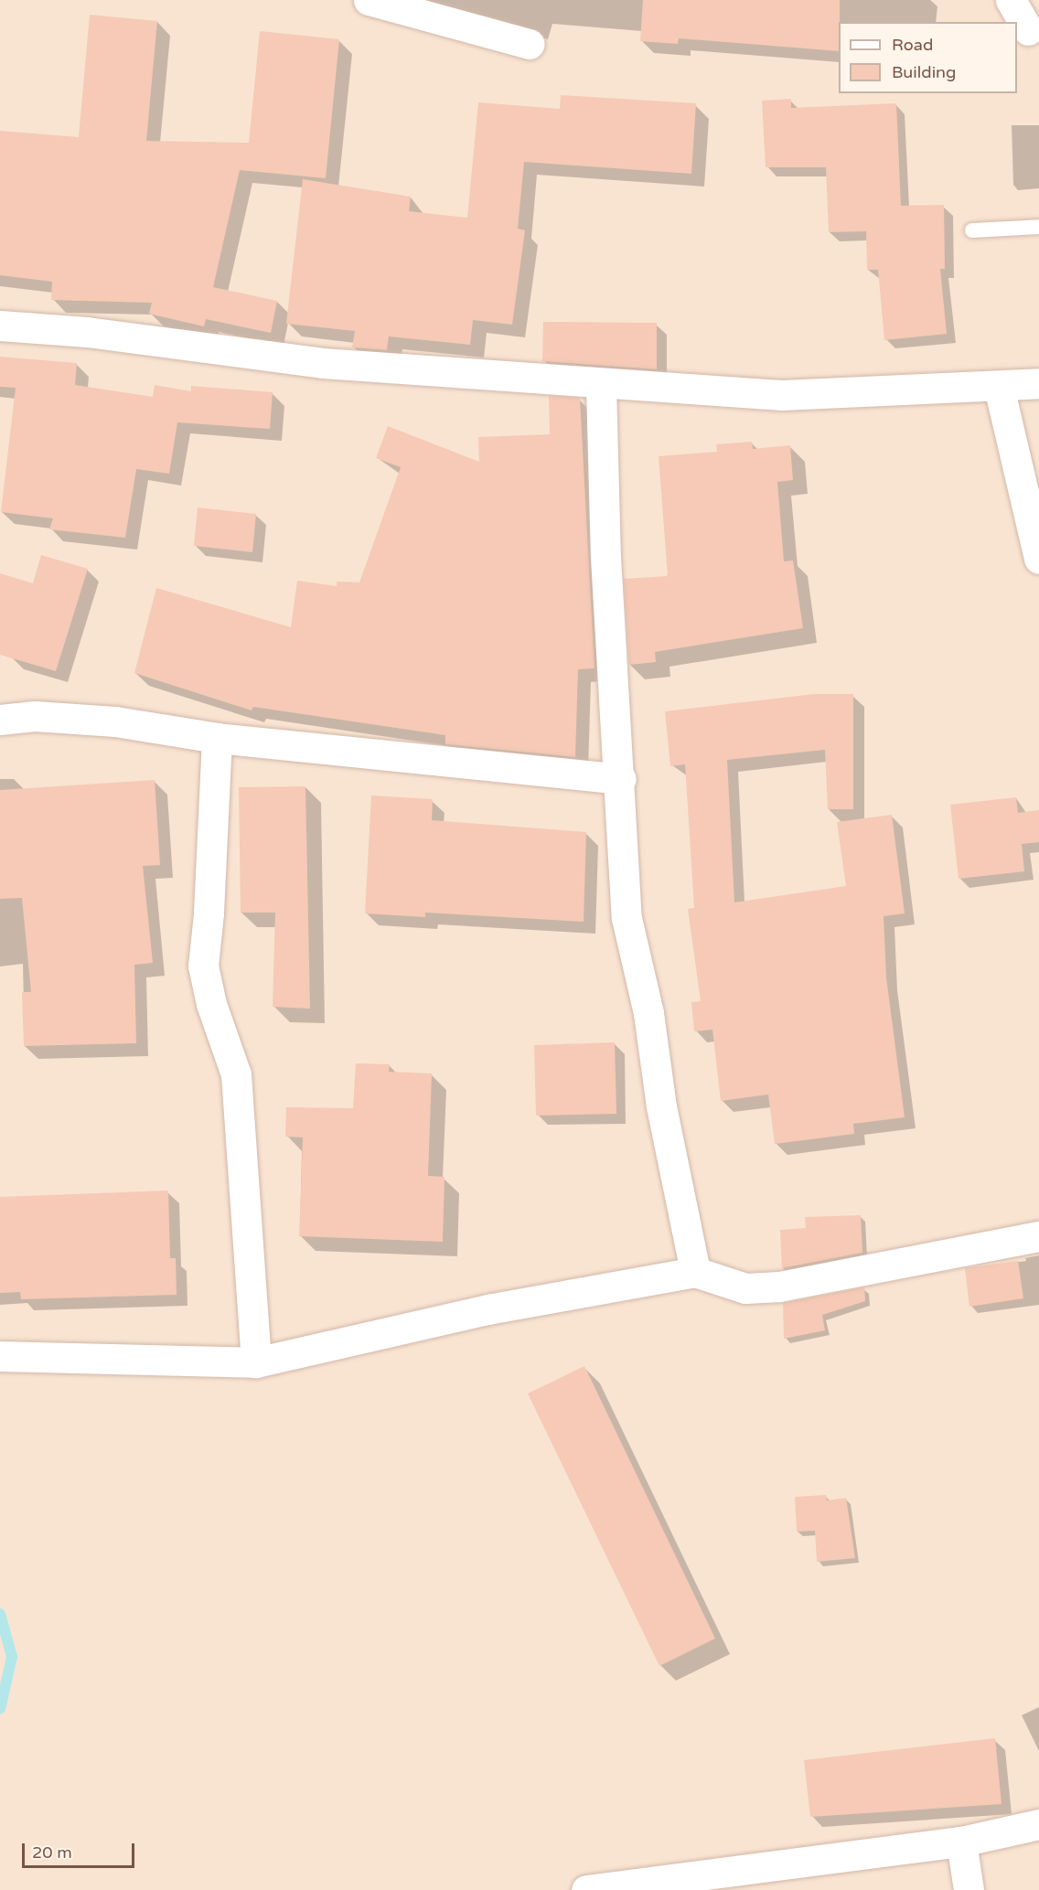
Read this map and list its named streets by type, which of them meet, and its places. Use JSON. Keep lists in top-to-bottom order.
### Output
{
  "legend": ["Road", "Building"],
  "scale_bar": "20 m"
}
